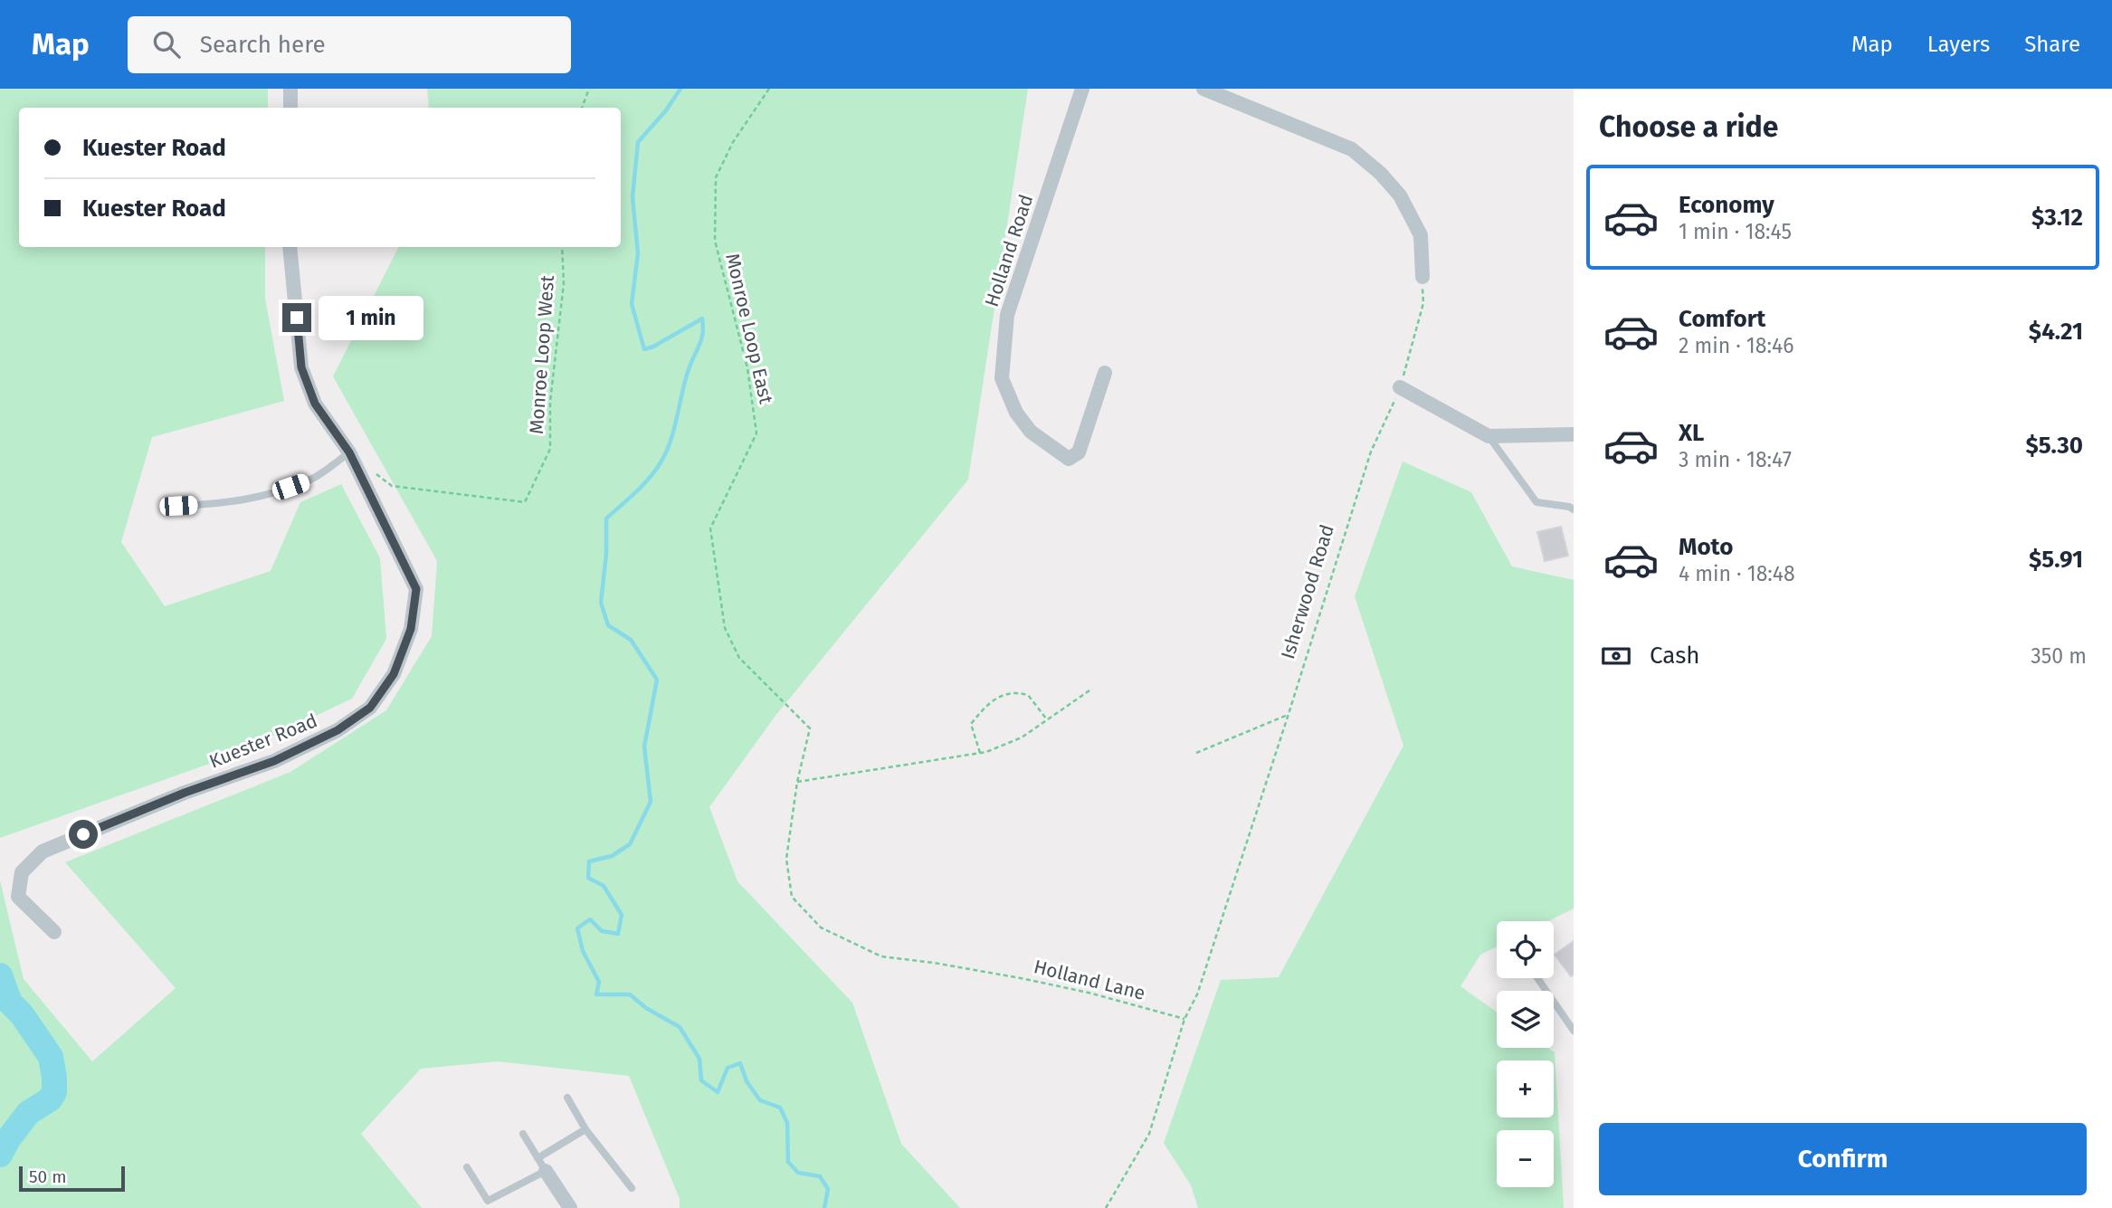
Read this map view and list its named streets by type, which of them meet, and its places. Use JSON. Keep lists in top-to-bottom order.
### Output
{
  "streets": {
    "street": ["Holland Road", "Kuester Road"],
    "path": [
      "Monroe Loop East",
      "Monroe Loop West",
      "Isherwood Road",
      "Holland Lane"
    ]
  },
  "crossings": [
    ["Monroe Loop East", "Holland Lane"],
    ["Isherwood Road", "Holland Lane"]
  ],
  "scale_bar": "50 m",
  "page": {
    "header": "Map",
    "search": "Search here",
    "nav": ["Map", "Layers", "Share"],
    "heading": "Choose a ride",
    "banner": ["Kuester Road", "Kuester Road"],
    "list": [
      {
        "name": "Economy",
        "note": "1 min · 18:45",
        "value": "$3.12"
      },
      {
        "name": "Comfort",
        "note": "2 min · 18:46",
        "value": "$4.21"
      },
      {
        "name": "XL",
        "note": "3 min · 18:47",
        "value": "$5.30"
      },
      {
        "name": "Moto",
        "note": "4 min · 18:48",
        "value": "$5.91"
      }
    ],
    "bubble": "1 min",
    "pay": ["Cash", "350 m"],
    "map_buttons": ["+", "−"],
    "buttons": "Confirm",
    "scale": "50 m"
  }
}
